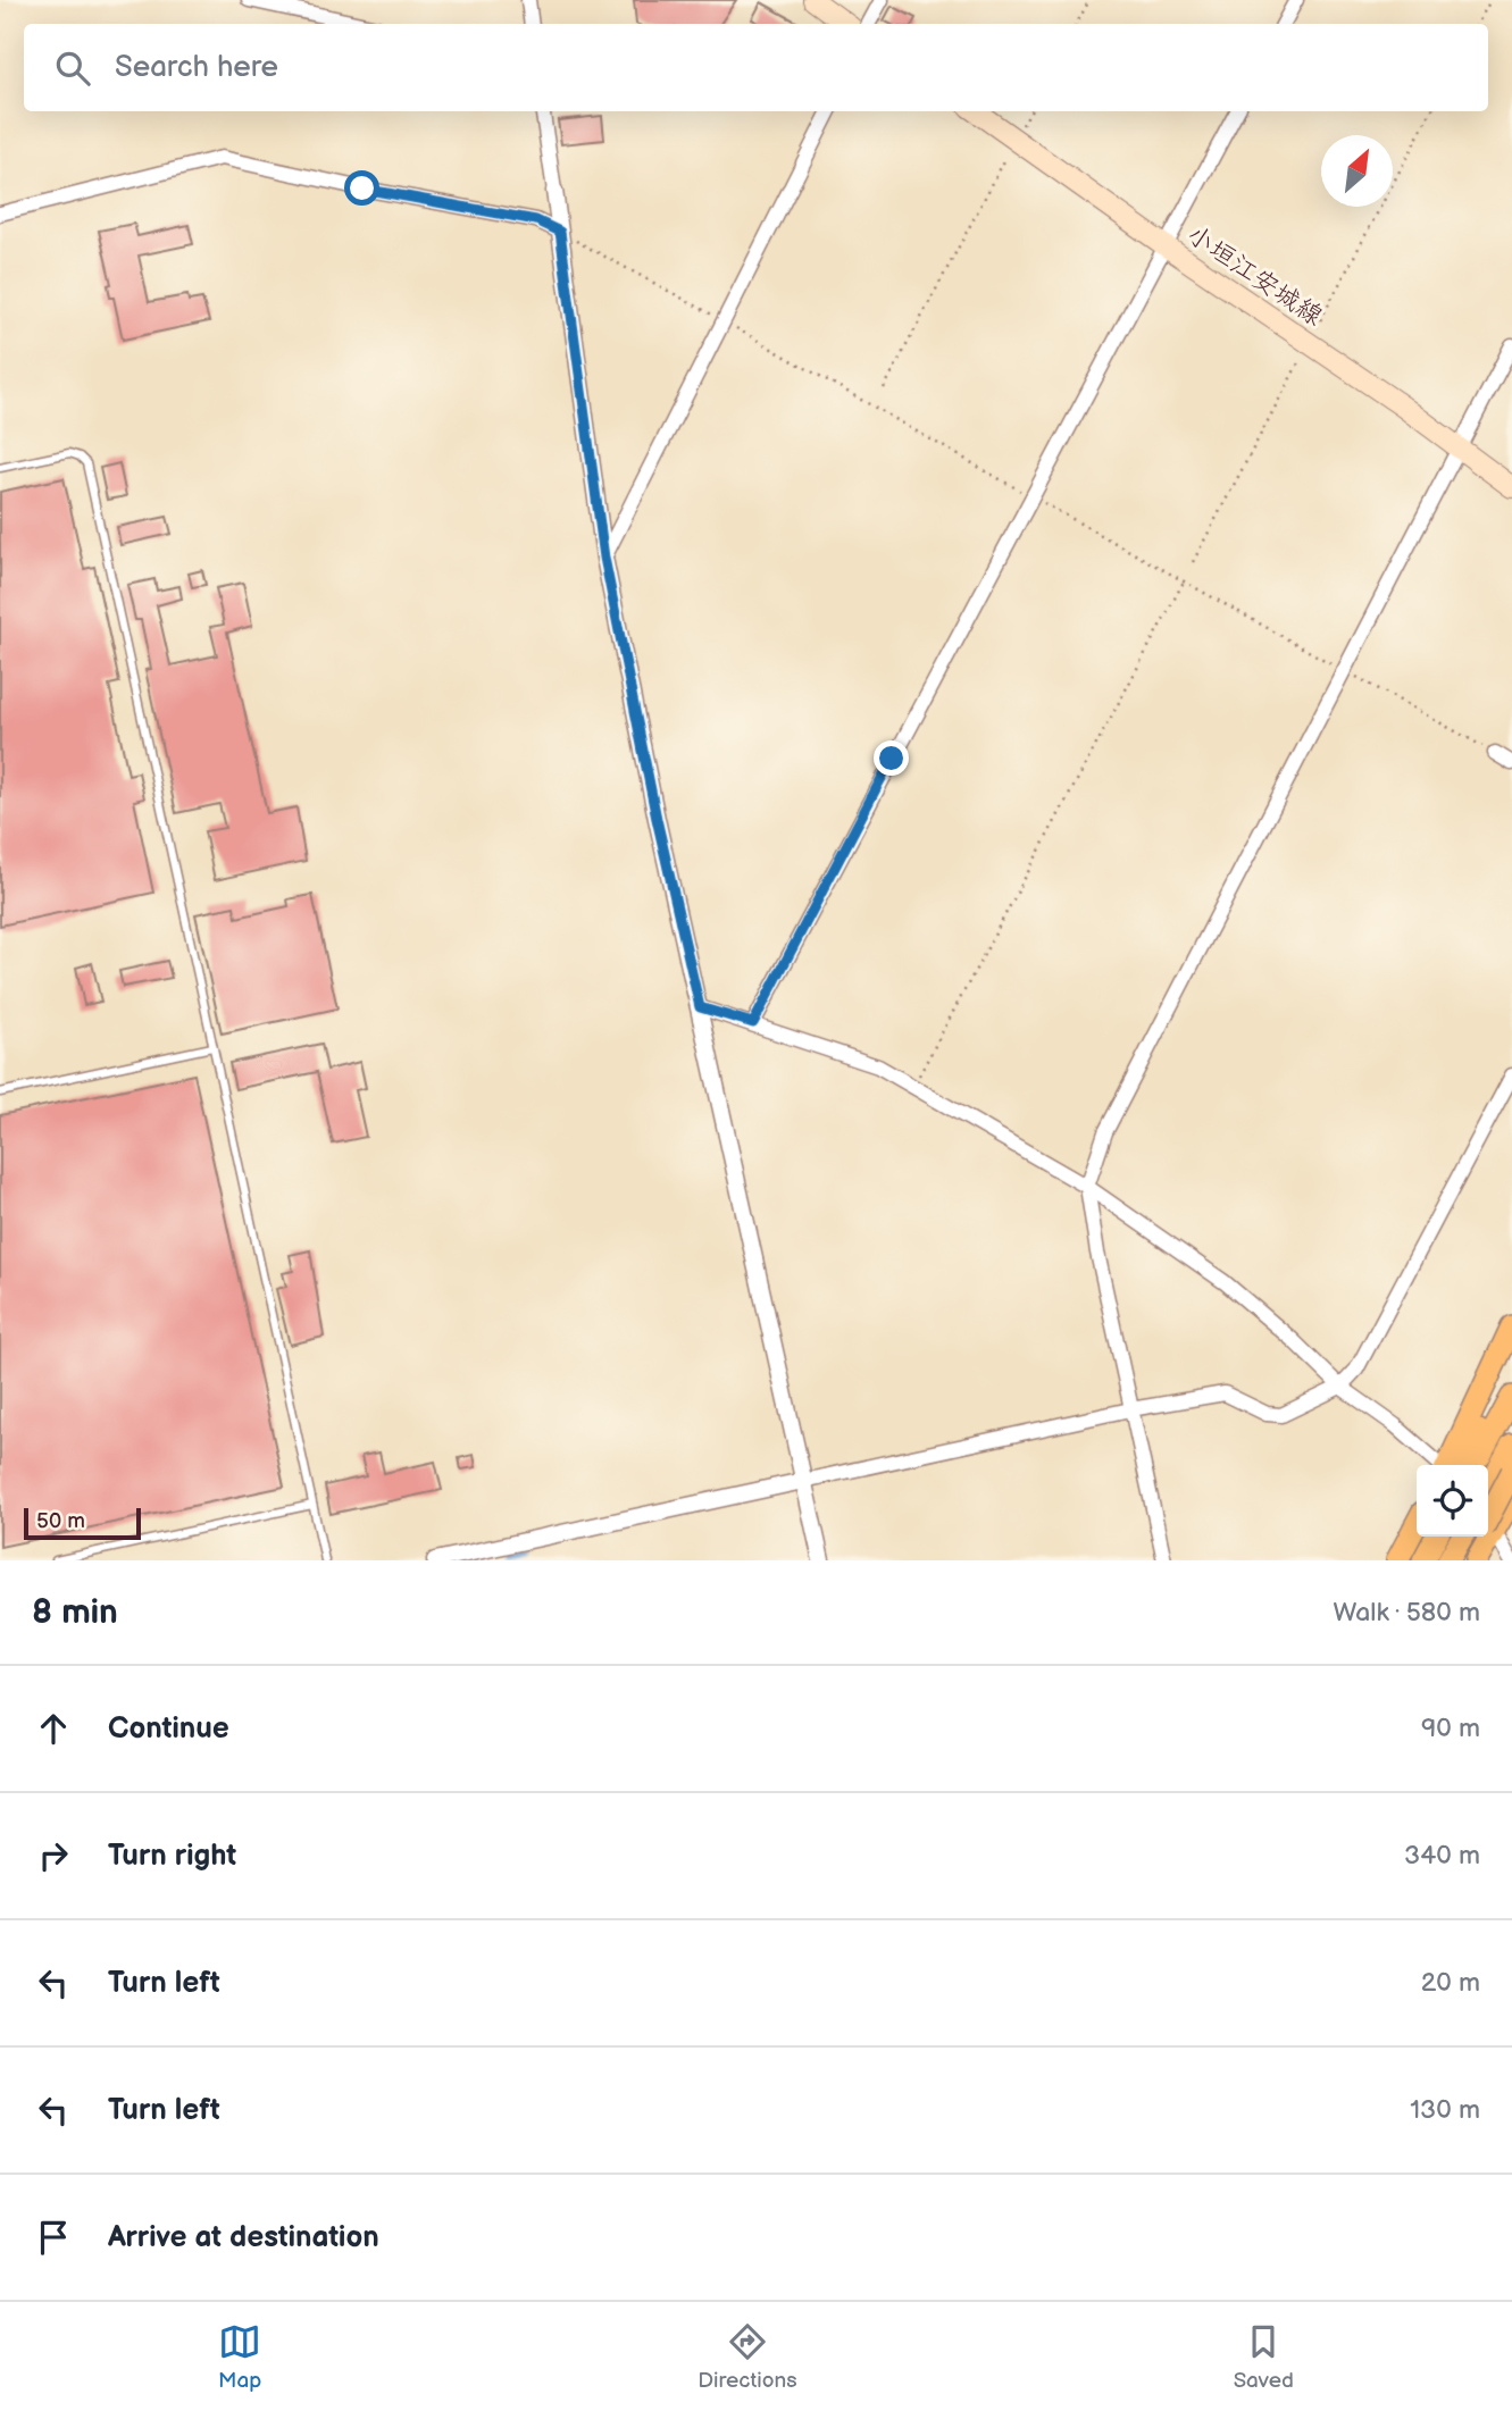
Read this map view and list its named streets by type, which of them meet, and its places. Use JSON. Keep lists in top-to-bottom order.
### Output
{
  "streets": {
    "main road": ["小垣江安城線"]
  },
  "scale_bar": "50 m",
  "north": "top right",
  "page": {
    "search": "Search here",
    "scale": "50 m",
    "heading": ["8 min", "Walk · 580 m"],
    "list": [
      ["Continue", "90 m"],
      ["Turn right", "340 m"],
      ["Turn left", "20 m"],
      ["Turn left", "130 m"],
      "Arrive at destination"
    ],
    "nav": ["Map", "Directions", "Saved"]
  }
}
